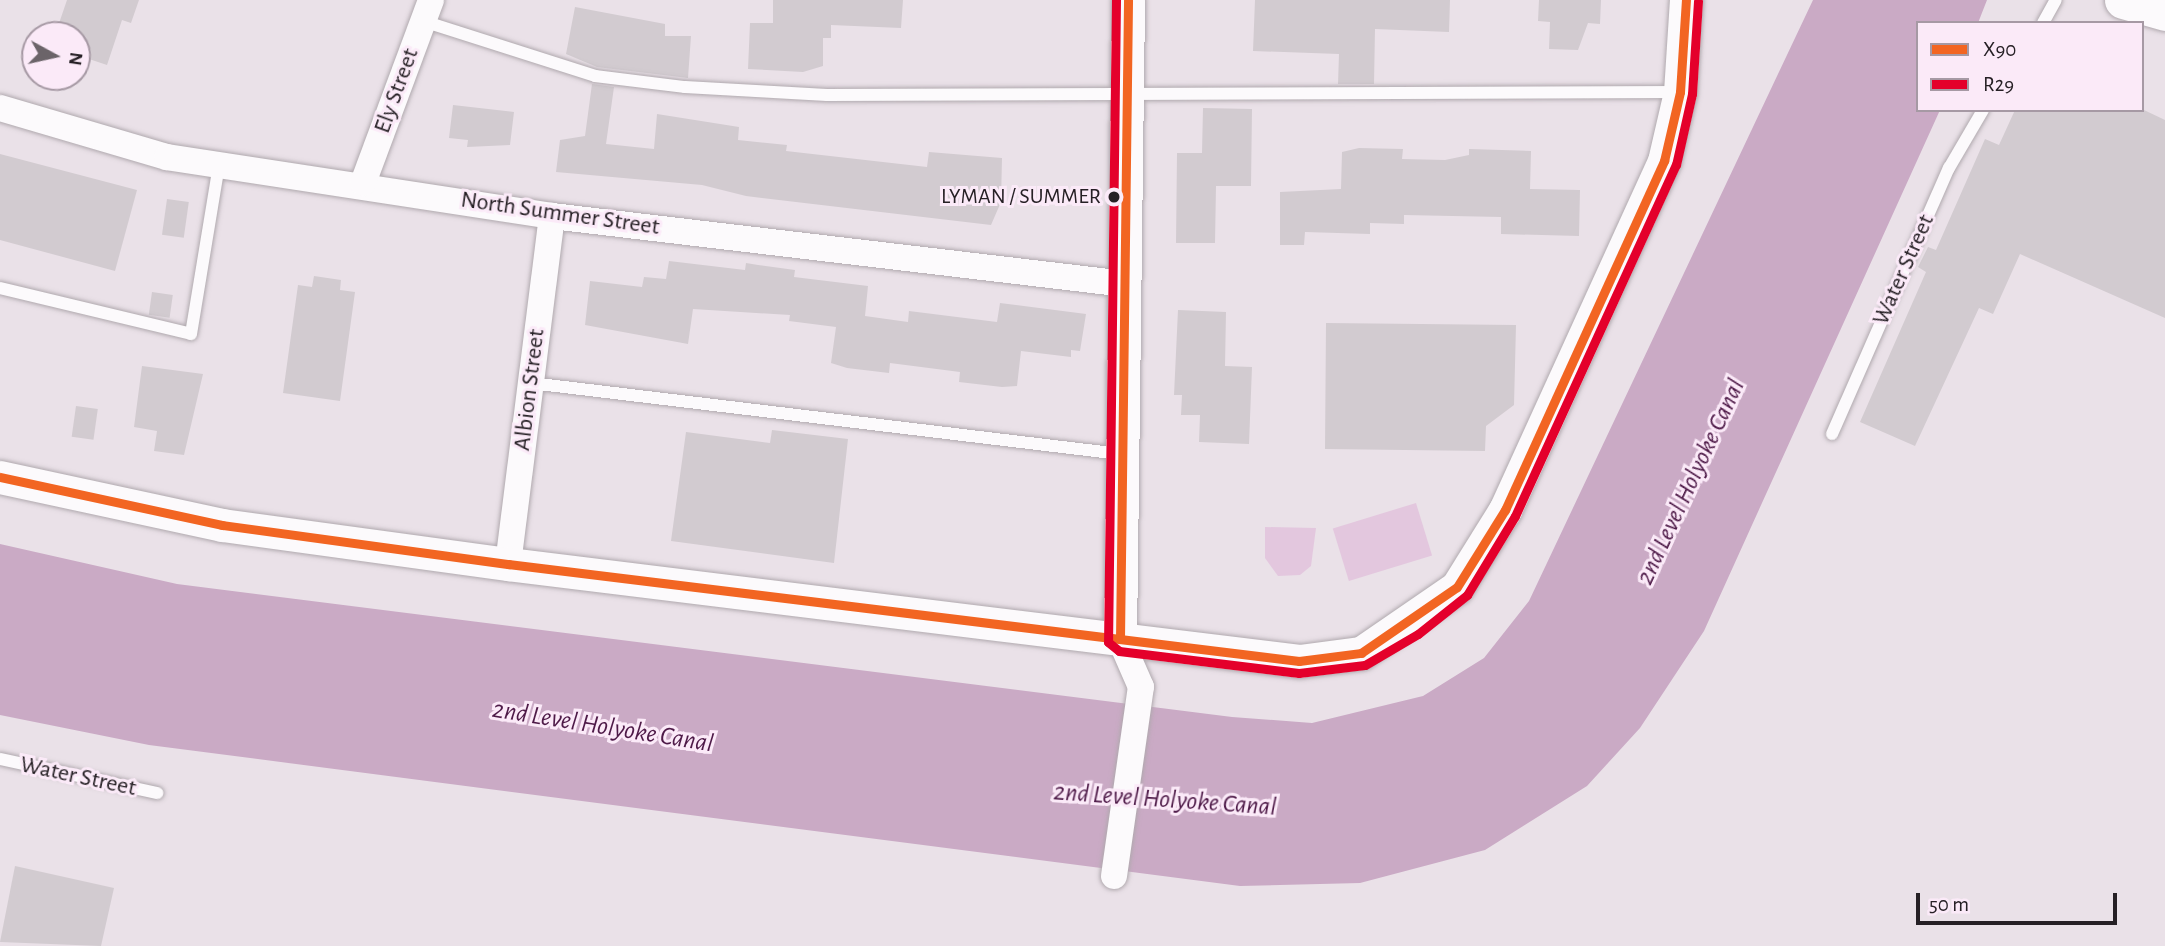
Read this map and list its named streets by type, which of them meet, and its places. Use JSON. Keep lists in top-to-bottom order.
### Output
{
  "streets": {
    "street": ["Ely Street", "North Summer Street", "Albion Street"],
    "lane": ["Water Street"]
  },
  "crossings": [
    ["Ely Street", "North Summer Street"],
    ["North Summer Street", "Albion Street"]
  ],
  "water": ["2nd Level Holyoke Canal"],
  "places": ["LYMAN / SUMMER"],
  "lines": ["transit line X90", "transit line R29"],
  "legend": ["X90", "R29"],
  "scale_bar": "50 m",
  "north": "right"
}
